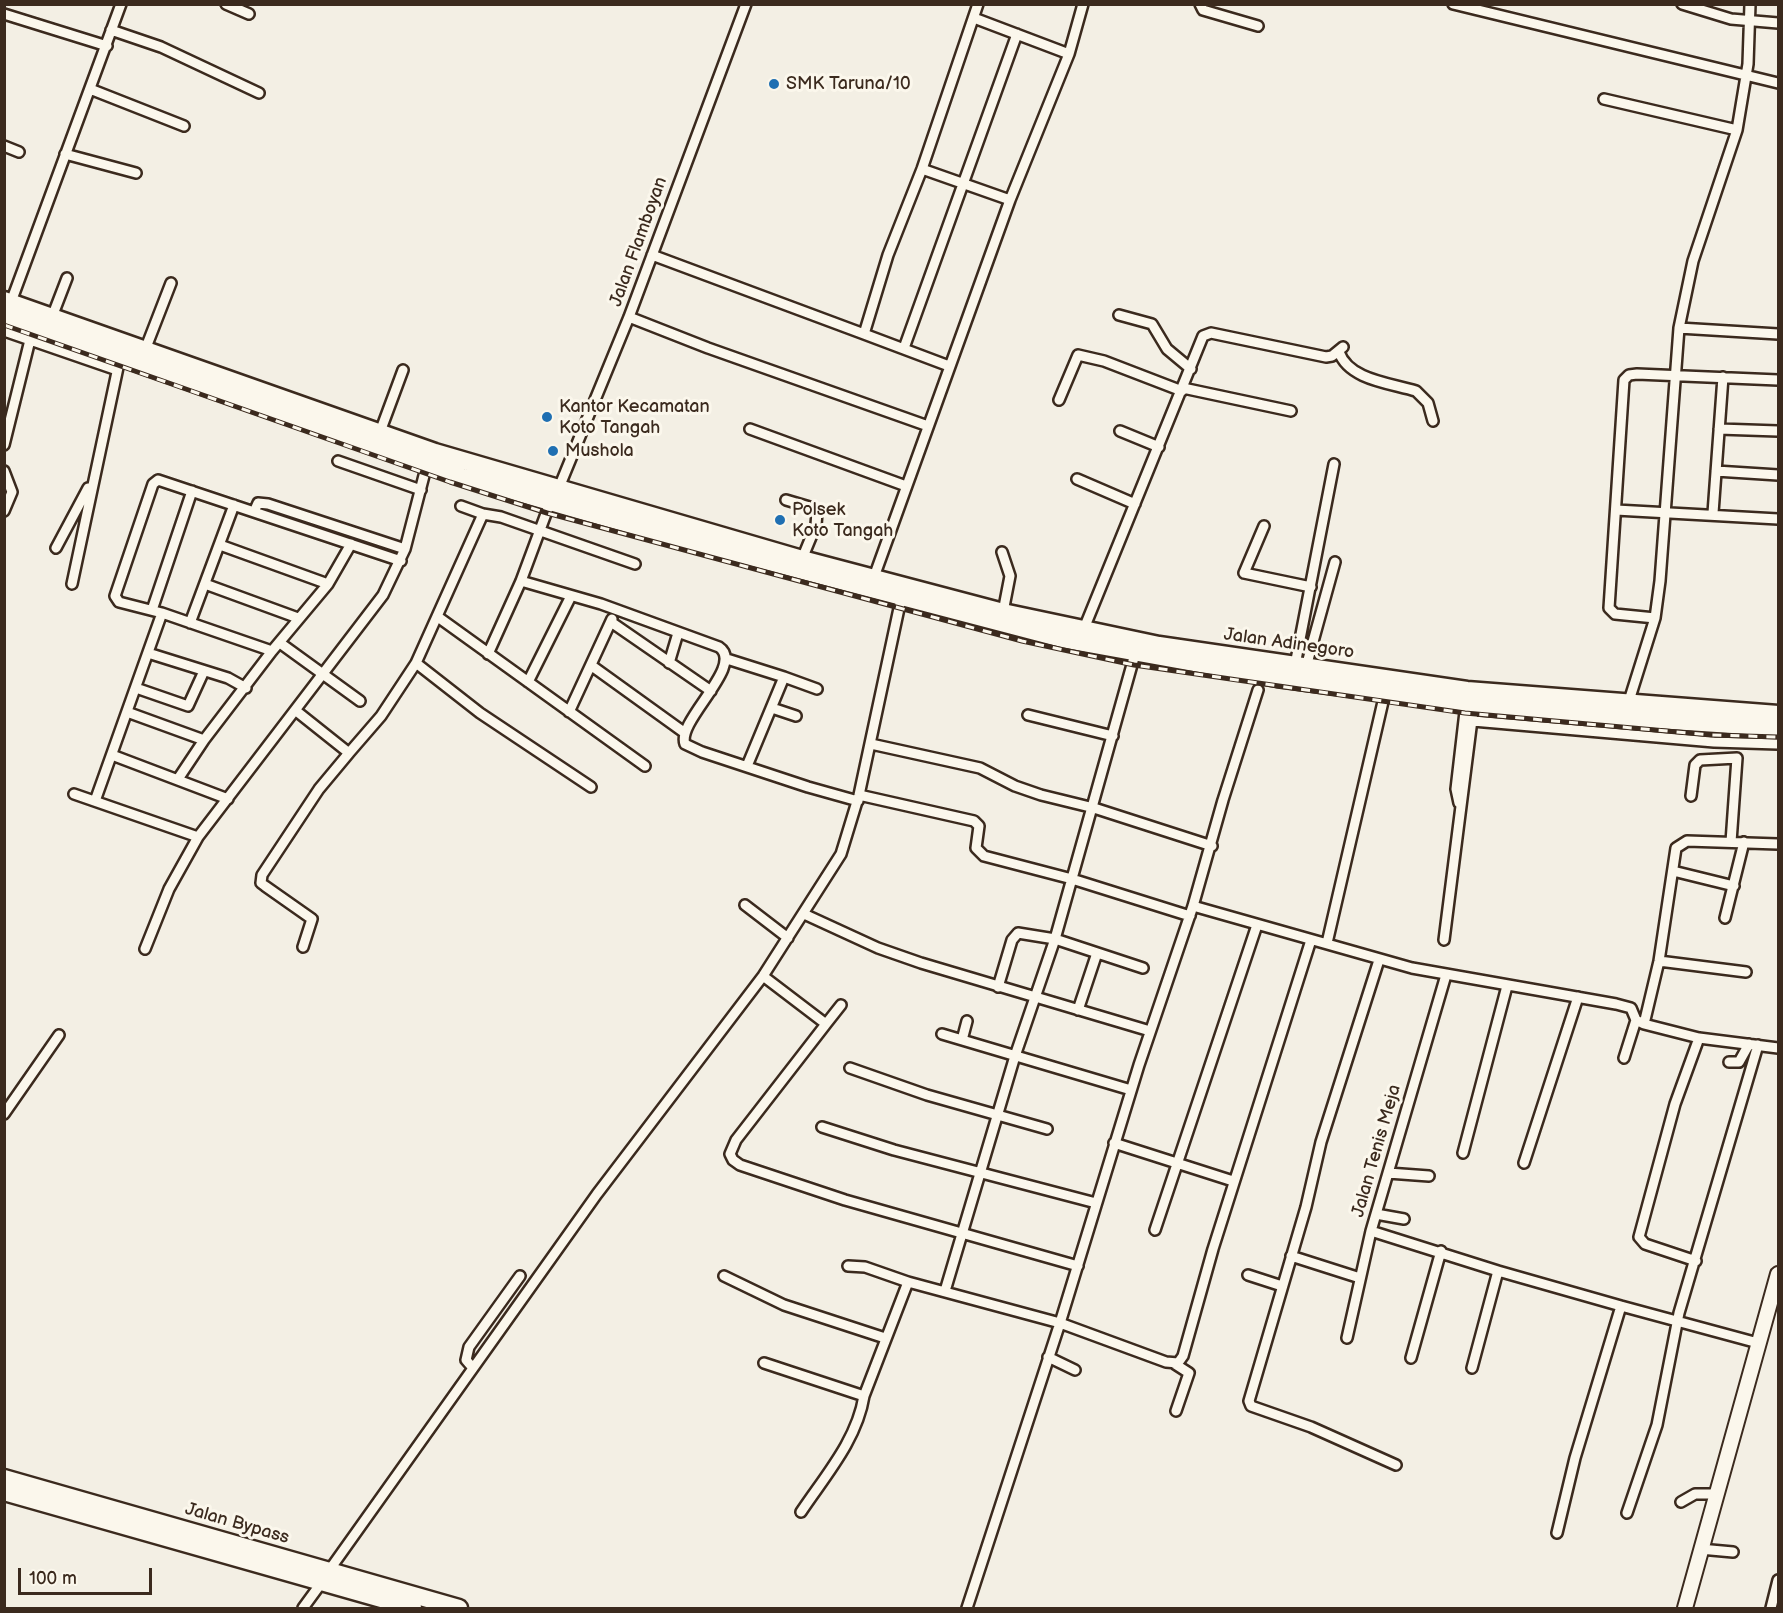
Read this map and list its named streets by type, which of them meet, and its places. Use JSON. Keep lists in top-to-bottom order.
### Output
{
  "streets": {
    "highway": ["Jalan Adinegoro", "Jalan Bypass"],
    "street": ["Jalan Flamboyan", "Jalan Tenis Meja"]
  },
  "crossings": [
    ["Jalan Flamboyan", "Jalan Adinegoro"]
  ],
  "places": [
    "SMK Taruna/10",
    "Kantor Kecamatan Koto Tangah",
    "Mushola",
    "Polsek Koto Tangah"
  ],
  "scale_bar": "100 m"
}
